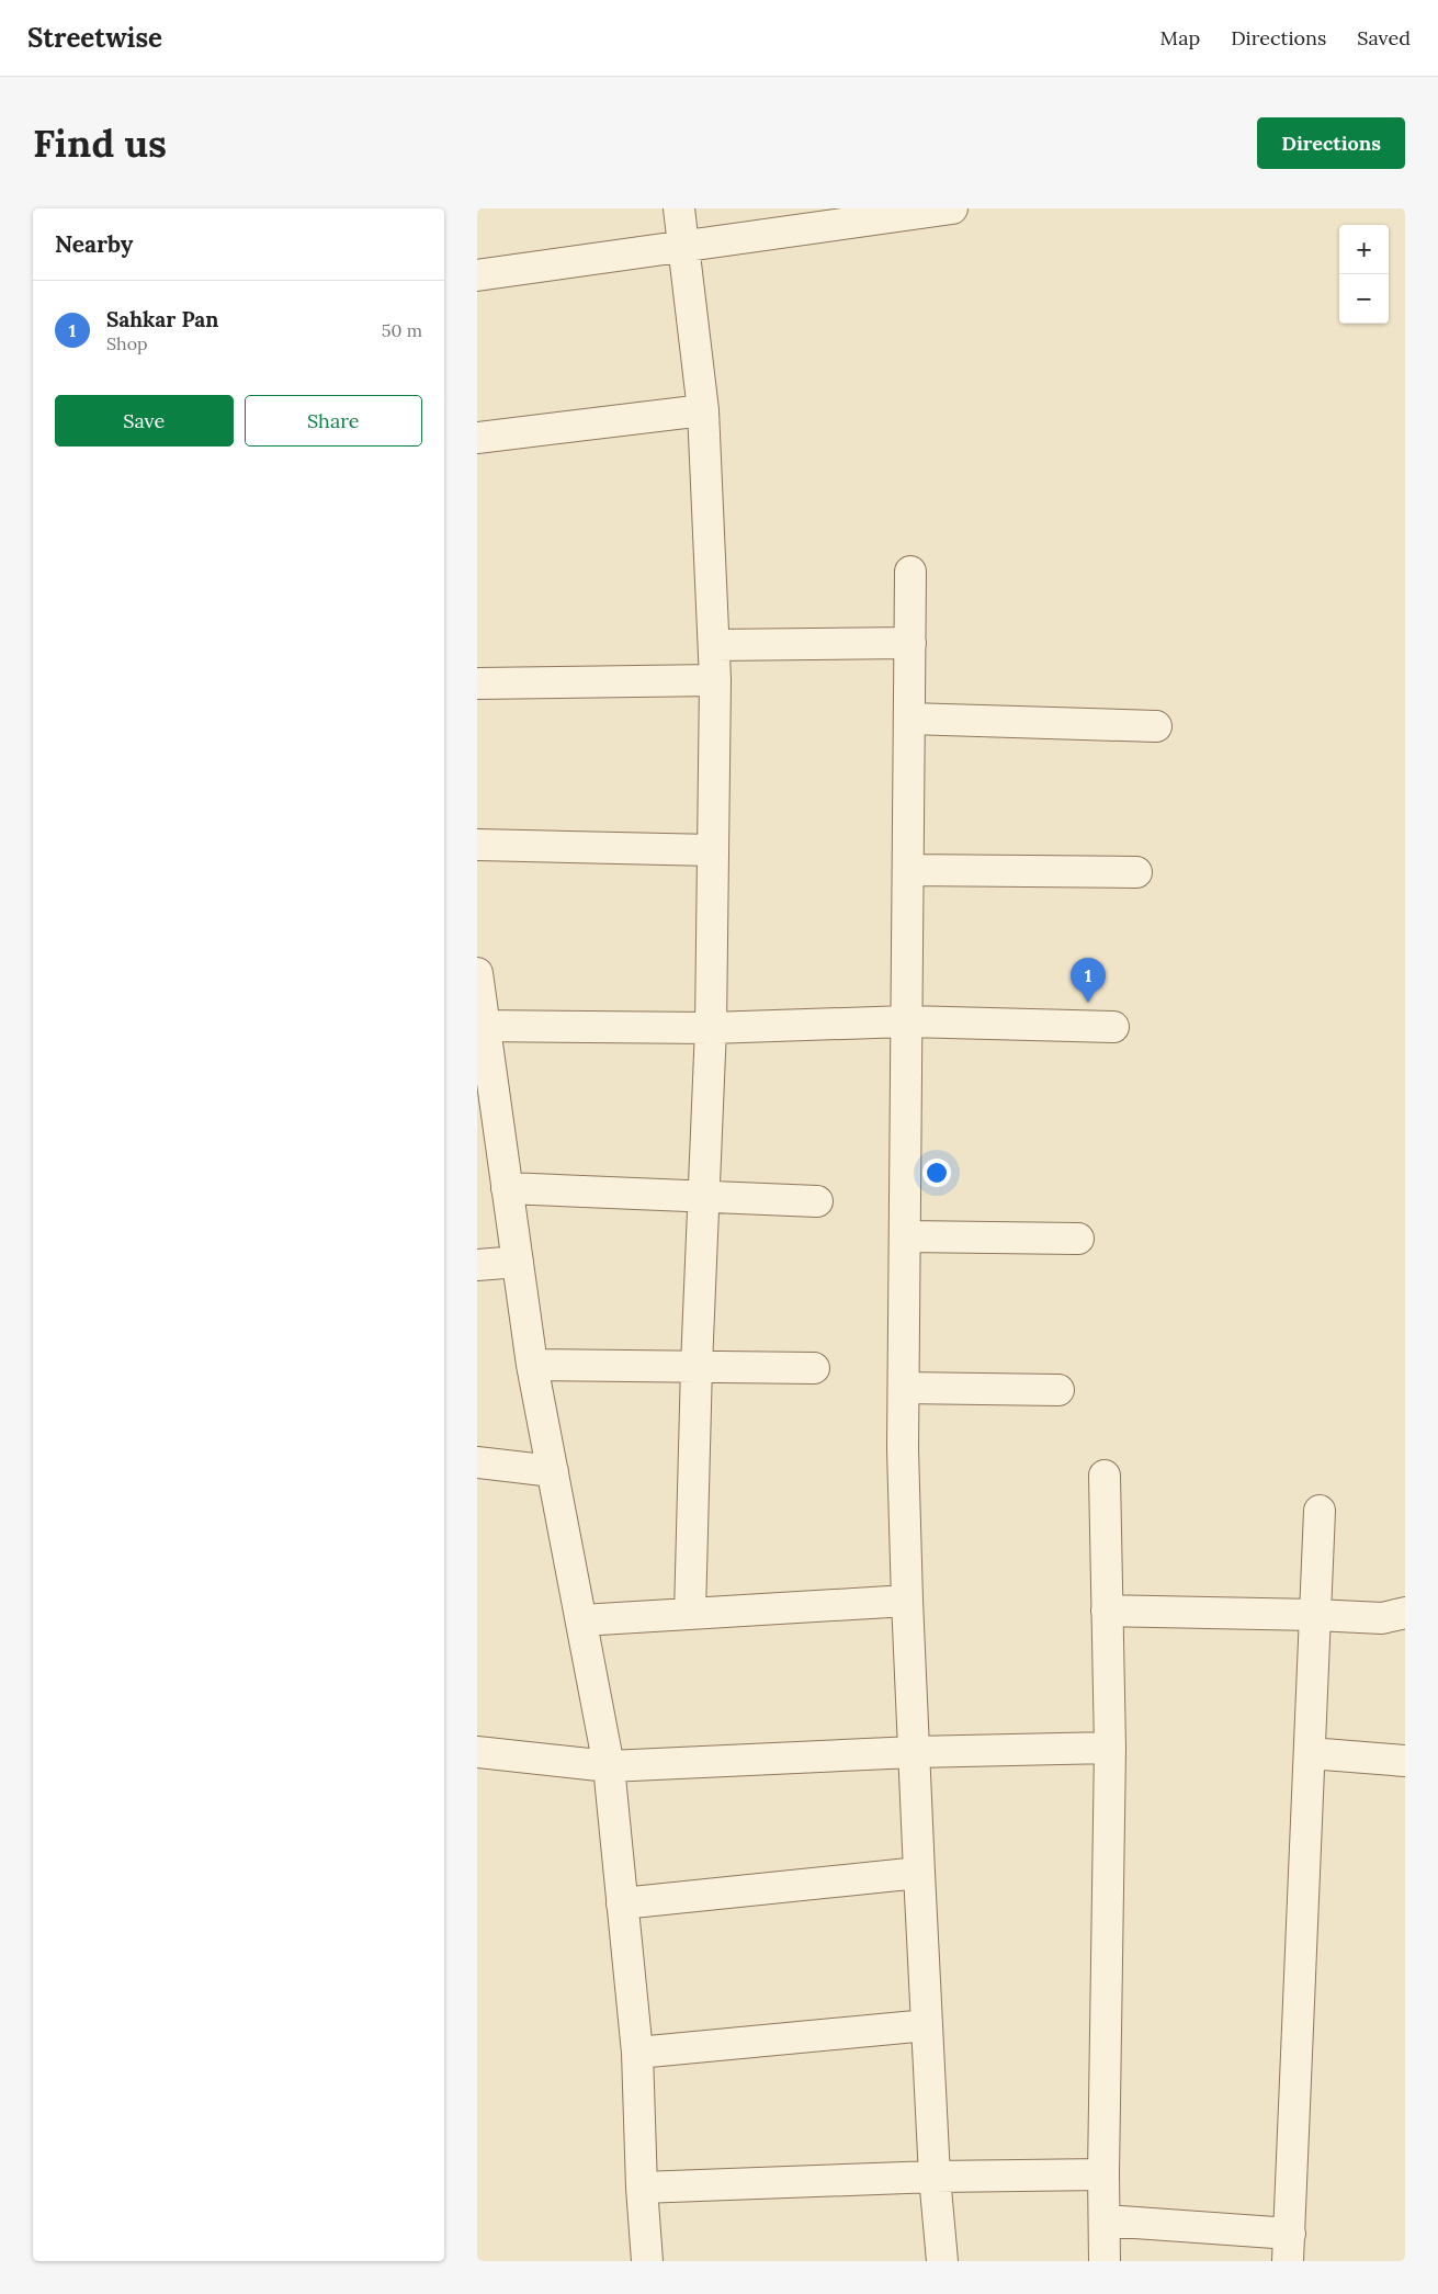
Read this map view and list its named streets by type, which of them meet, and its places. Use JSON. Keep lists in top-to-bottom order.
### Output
{
  "page": {
    "header": "Streetwise",
    "nav": ["Map", "Directions", "Saved"],
    "buttons": [
      "Directions",
      ["Save", "Share"]
    ],
    "title": "Find us",
    "heading": "Nearby",
    "map_buttons": ["+", "−"],
    "list": [
      {
        "mark": "1",
        "name": "Sahkar Pan",
        "note": "Shop",
        "value": "50 m"
      }
    ],
    "pins": "1"
  }
}
